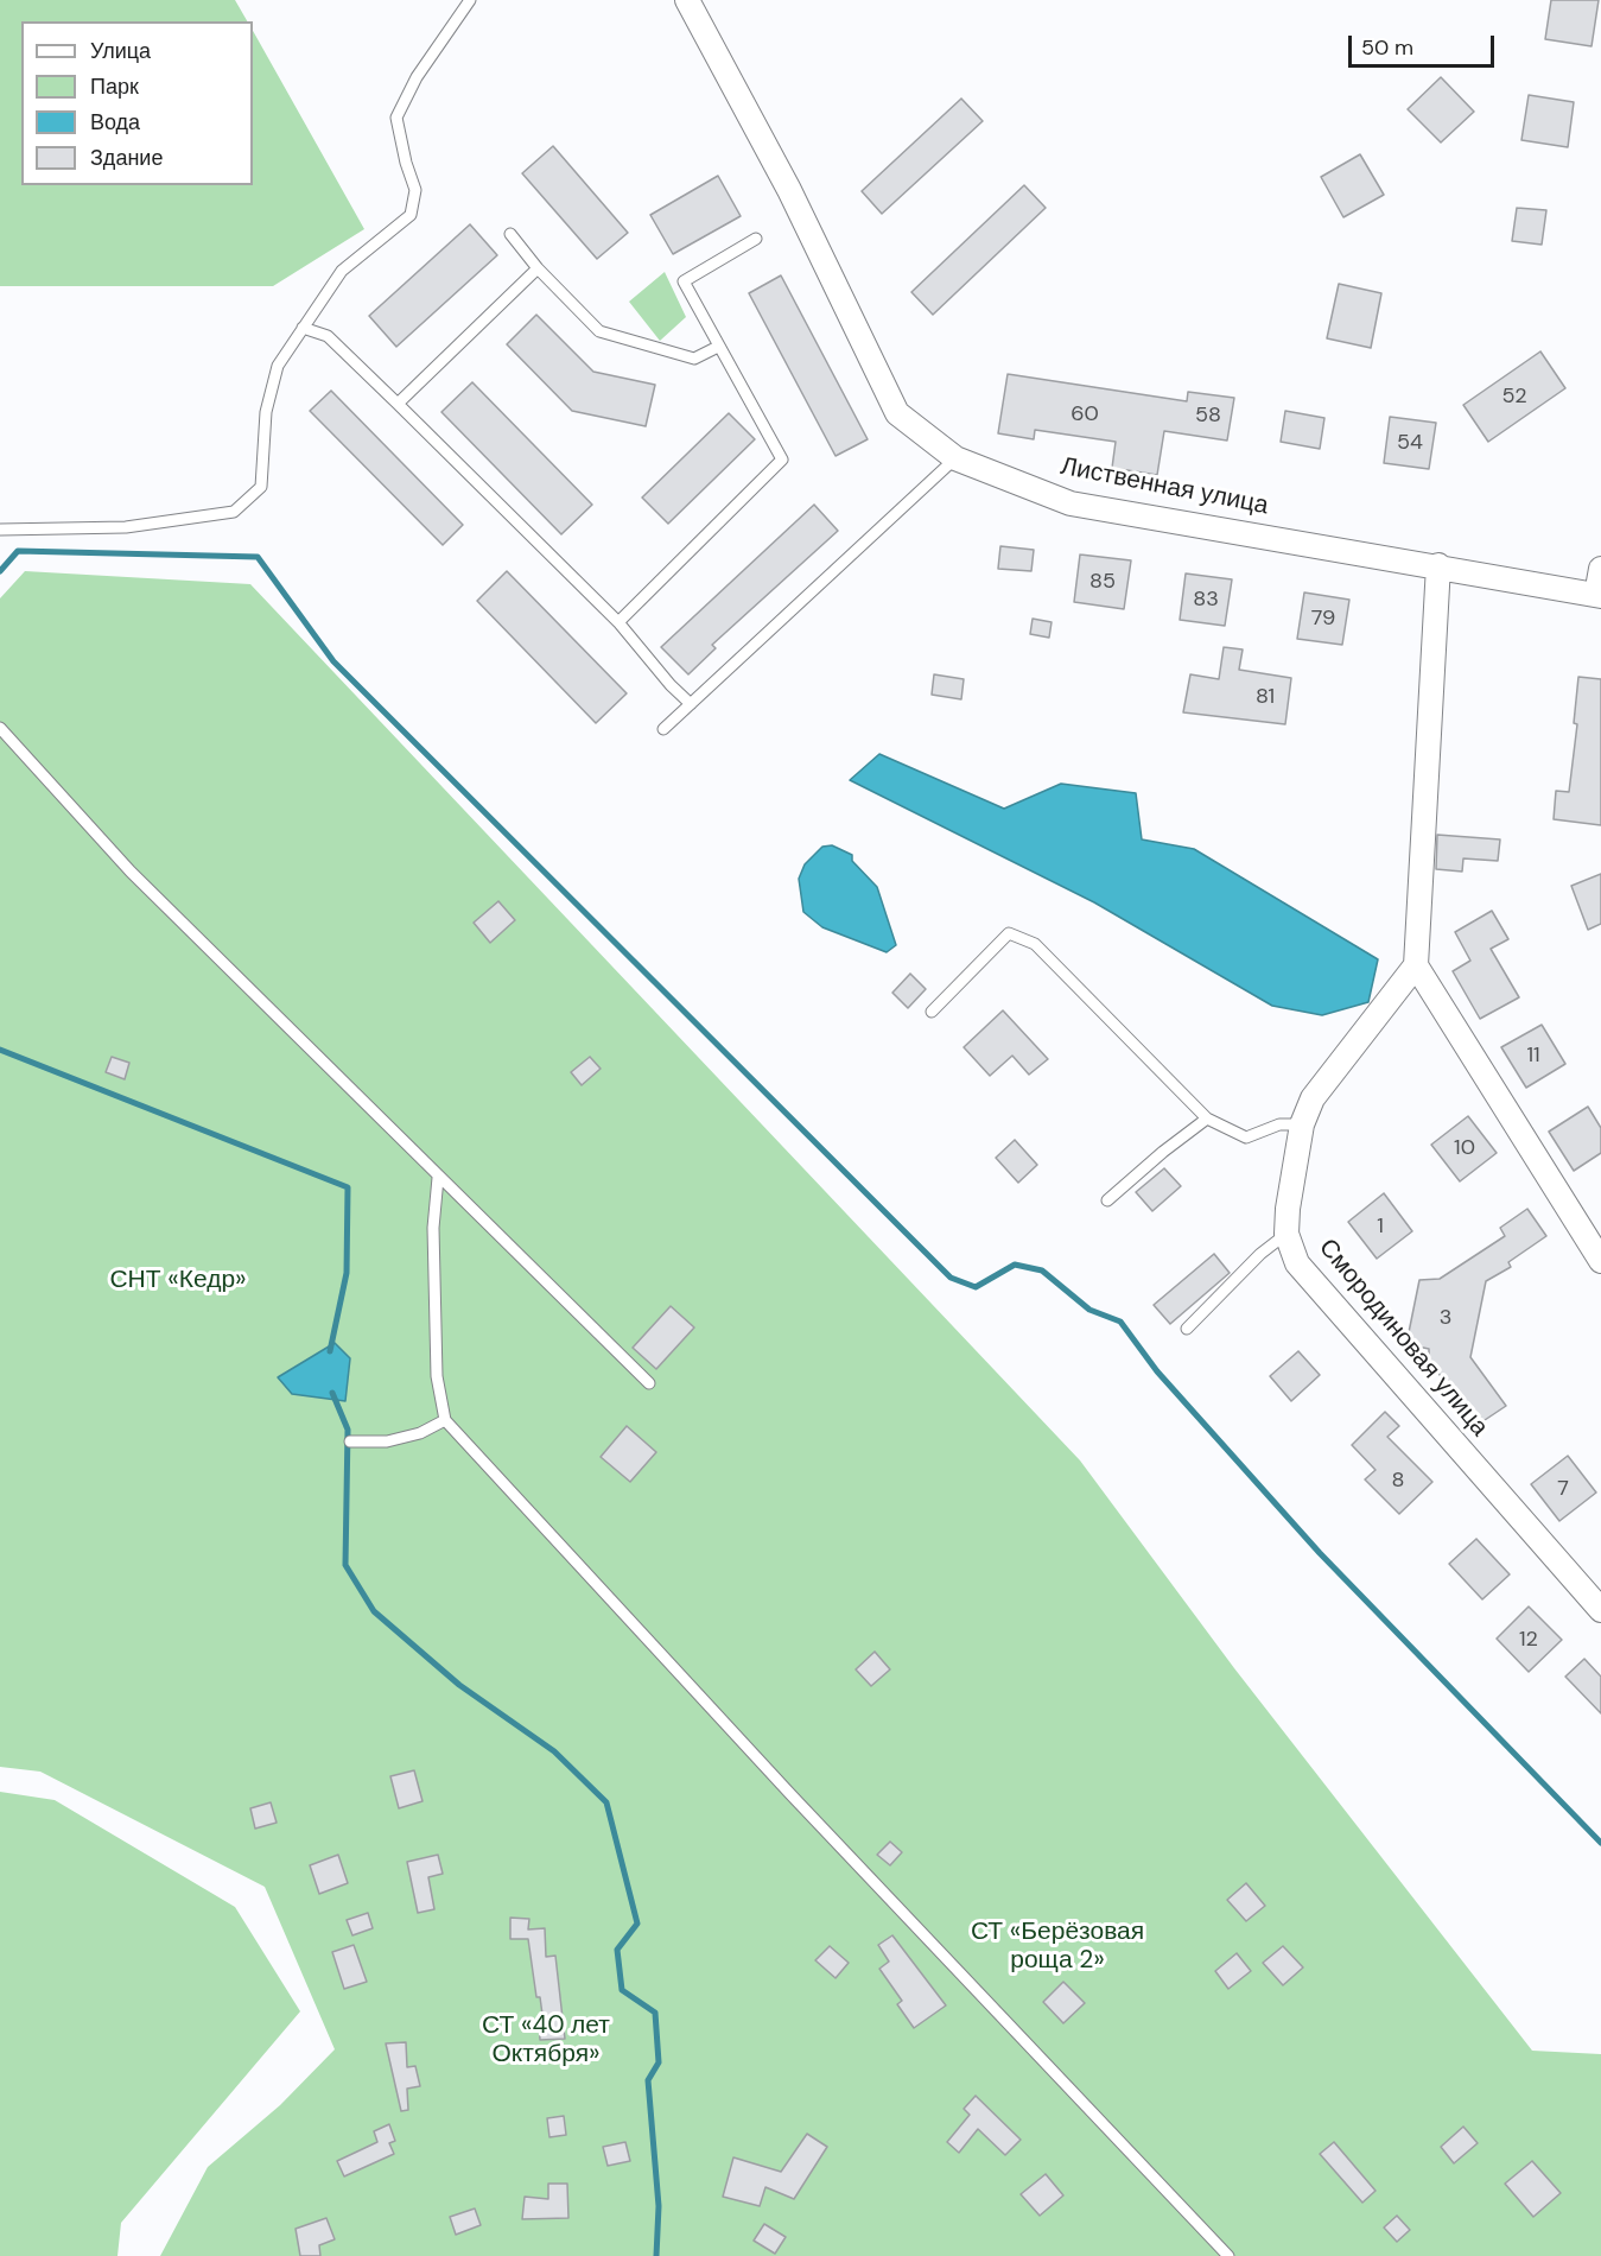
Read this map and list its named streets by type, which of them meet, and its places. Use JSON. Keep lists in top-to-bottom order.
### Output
{
  "streets": {
    "street": ["Лиственная улица", "Смородиновая улица"]
  },
  "parks": ["СНТ «Кедр»", "СТ «Берёзовая роща 2»", "СТ «40 лет Октября»"],
  "house_numbers": [
    "52",
    "60",
    "58",
    "54",
    "85",
    "83",
    "79",
    "81",
    "11",
    "10",
    "1",
    "3",
    "8",
    "7",
    "12"
  ],
  "legend": [
    "Улица",
    "Парк",
    "Вода",
    "Здание"
  ],
  "scale_bar": "50 m"
}
